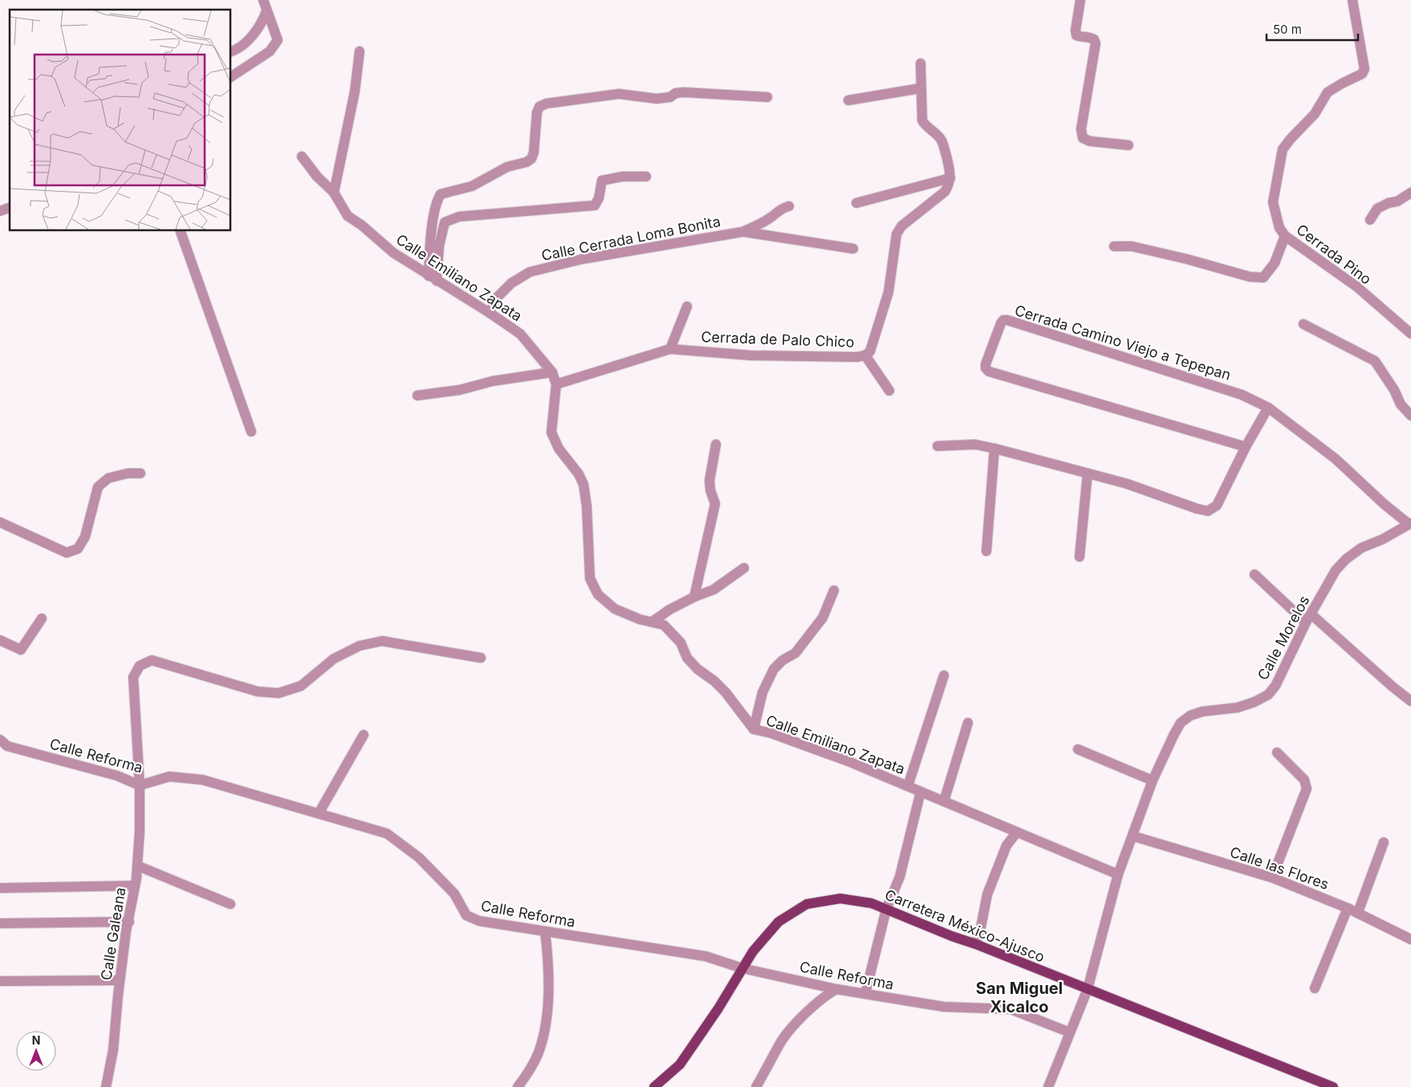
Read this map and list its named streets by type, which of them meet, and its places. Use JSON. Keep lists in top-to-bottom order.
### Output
{
  "streets": {
    "main road": ["Carretera México-Ajusco"],
    "street": [
      "Calle Cerrada Loma Bonita",
      "Cerrada Pino",
      "Calle Emiliano Zapata",
      "Cerrada de Palo Chico",
      "Cerrada Camino Viejo a Tepepan",
      "Calle Morelos",
      "Calle Reforma",
      "Calle las Flores",
      "Calle Galeana"
    ]
  },
  "crossings": [
    ["Calle Cerrada Loma Bonita", "Calle Emiliano Zapata"],
    ["Calle Emiliano Zapata", "Cerrada de Palo Chico"],
    ["Calle Emiliano Zapata", "Calle Morelos"],
    ["Cerrada Camino Viejo a Tepepan", "Calle Morelos"],
    ["Calle Morelos", "Calle Reforma"],
    ["Calle Morelos", "Calle las Flores"],
    ["Calle Morelos", "Carretera México-Ajusco"],
    ["Calle Reforma", "Carretera México-Ajusco"],
    ["Calle Reforma", "Calle Galeana"]
  ],
  "districts": ["San Miguel Xicalco"],
  "scale_bar": "50 m",
  "north": "top"
}
